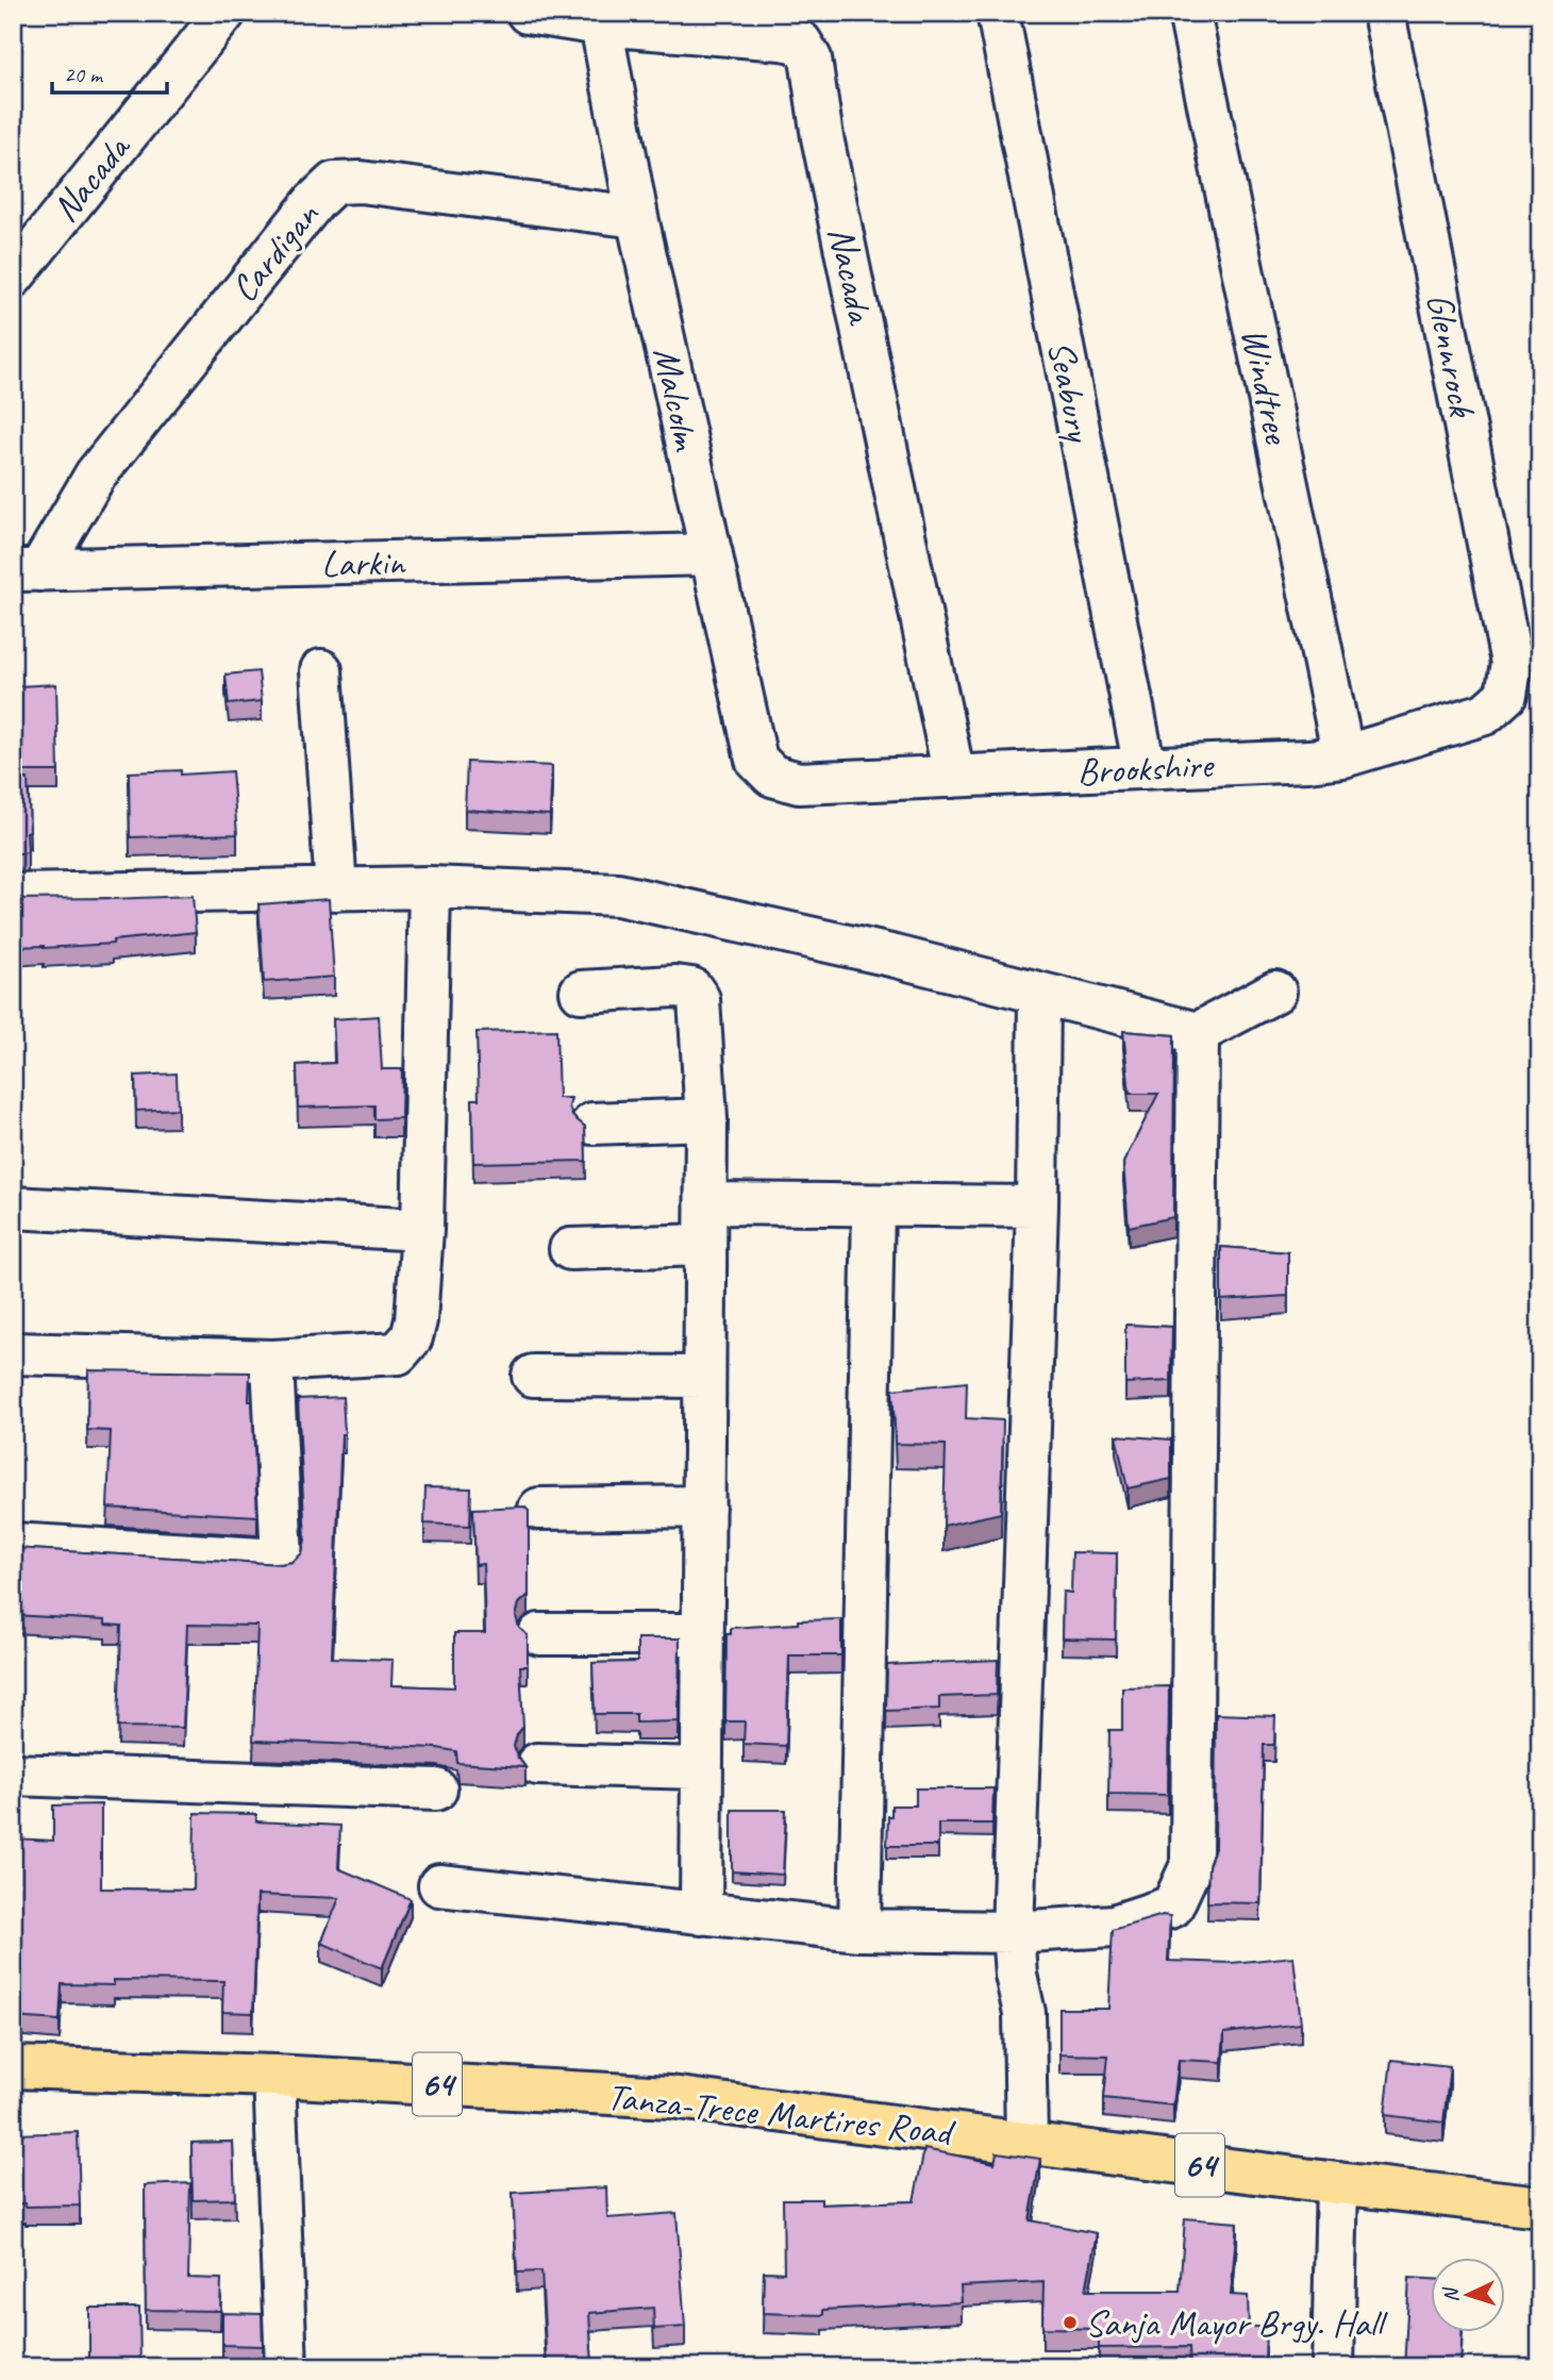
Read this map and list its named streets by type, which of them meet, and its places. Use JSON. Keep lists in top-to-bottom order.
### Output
{
  "streets": {
    "main road": ["64", "Tanza-Trece Martires Road"],
    "street": [
      "Nacada",
      "Cardigan",
      "Glennrock",
      "Windtree",
      "Seabury",
      "Malcolm",
      "Larkin",
      "Brookshire"
    ]
  },
  "crossings": [
    ["Nacada", "Malcolm"],
    ["Nacada", "Brookshire"],
    ["Cardigan", "Malcolm"],
    ["Cardigan", "Larkin"],
    ["Glennrock", "Brookshire"],
    ["Windtree", "Brookshire"],
    ["Seabury", "Brookshire"],
    ["Malcolm", "Larkin"],
    ["Malcolm", "Brookshire"]
  ],
  "places": ["Sanja Mayor Brgy. Hall"],
  "scale_bar": "20 m",
  "north": "left"
}
